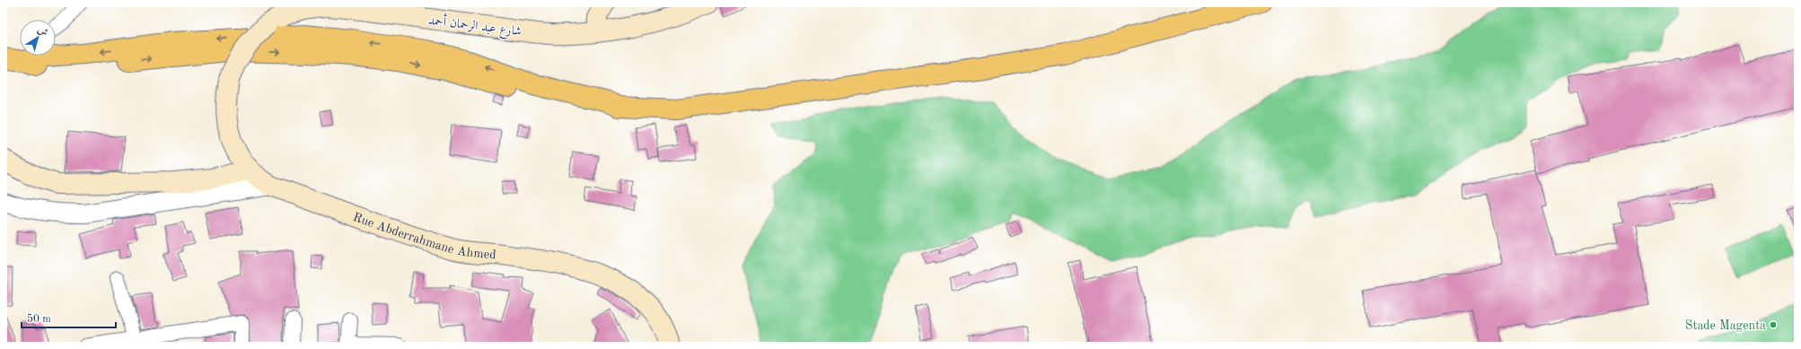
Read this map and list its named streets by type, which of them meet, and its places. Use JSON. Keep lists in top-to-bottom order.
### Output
{
  "streets": {
    "main road": ["شارع عبد الرحمان أحمد", "Rue Abderrahmane Ahmed"]
  },
  "crossings": [
    ["شارع عبد الرحمان أحمد", "Rue Abderrahmane Ahmed"]
  ],
  "places": ["Stade Magenta"],
  "scale_bar": "50 m",
  "north": "top right"
}
